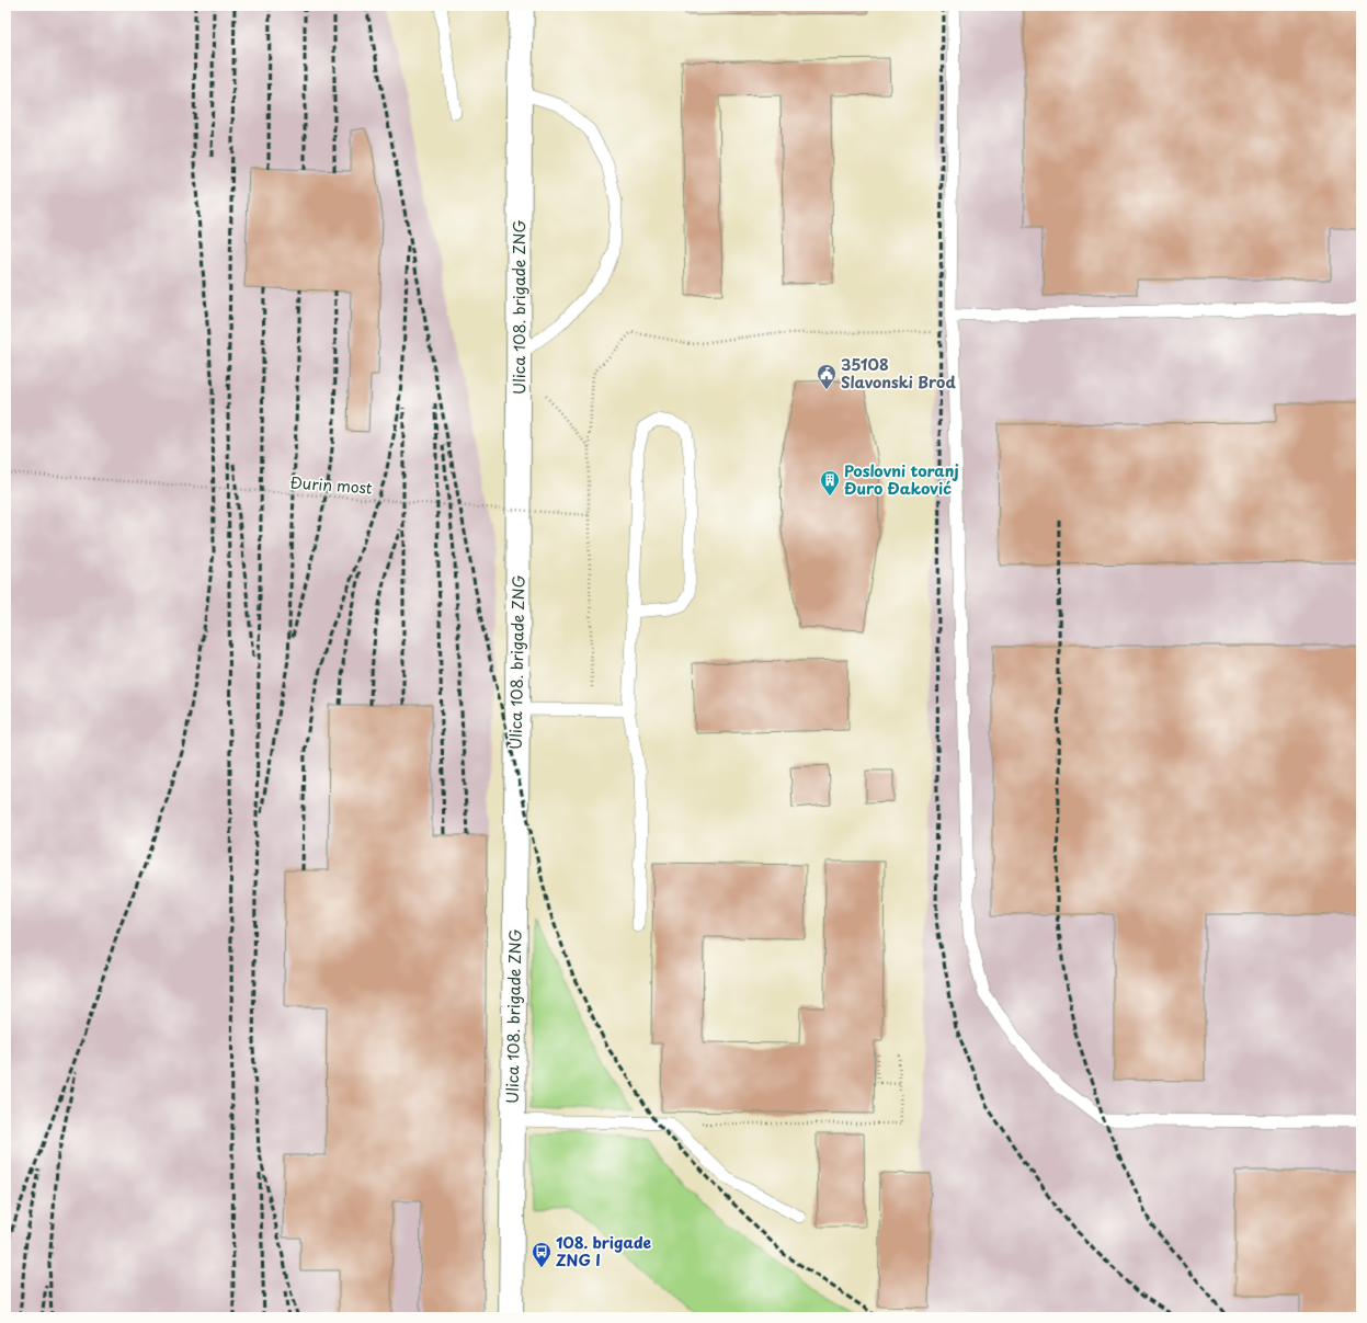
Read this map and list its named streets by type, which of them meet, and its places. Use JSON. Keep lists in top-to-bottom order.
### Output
{
  "streets": {
    "street": ["Ulica 108. brigade ZNG"],
    "path": ["Đurin most"]
  },
  "places": {
    "public building": ["35108 Slavonski Brod"],
    "building": ["Poslovni toranj Đuro Đaković"],
    "bus stop": ["108. brigade ZNG I"]
  }
}
